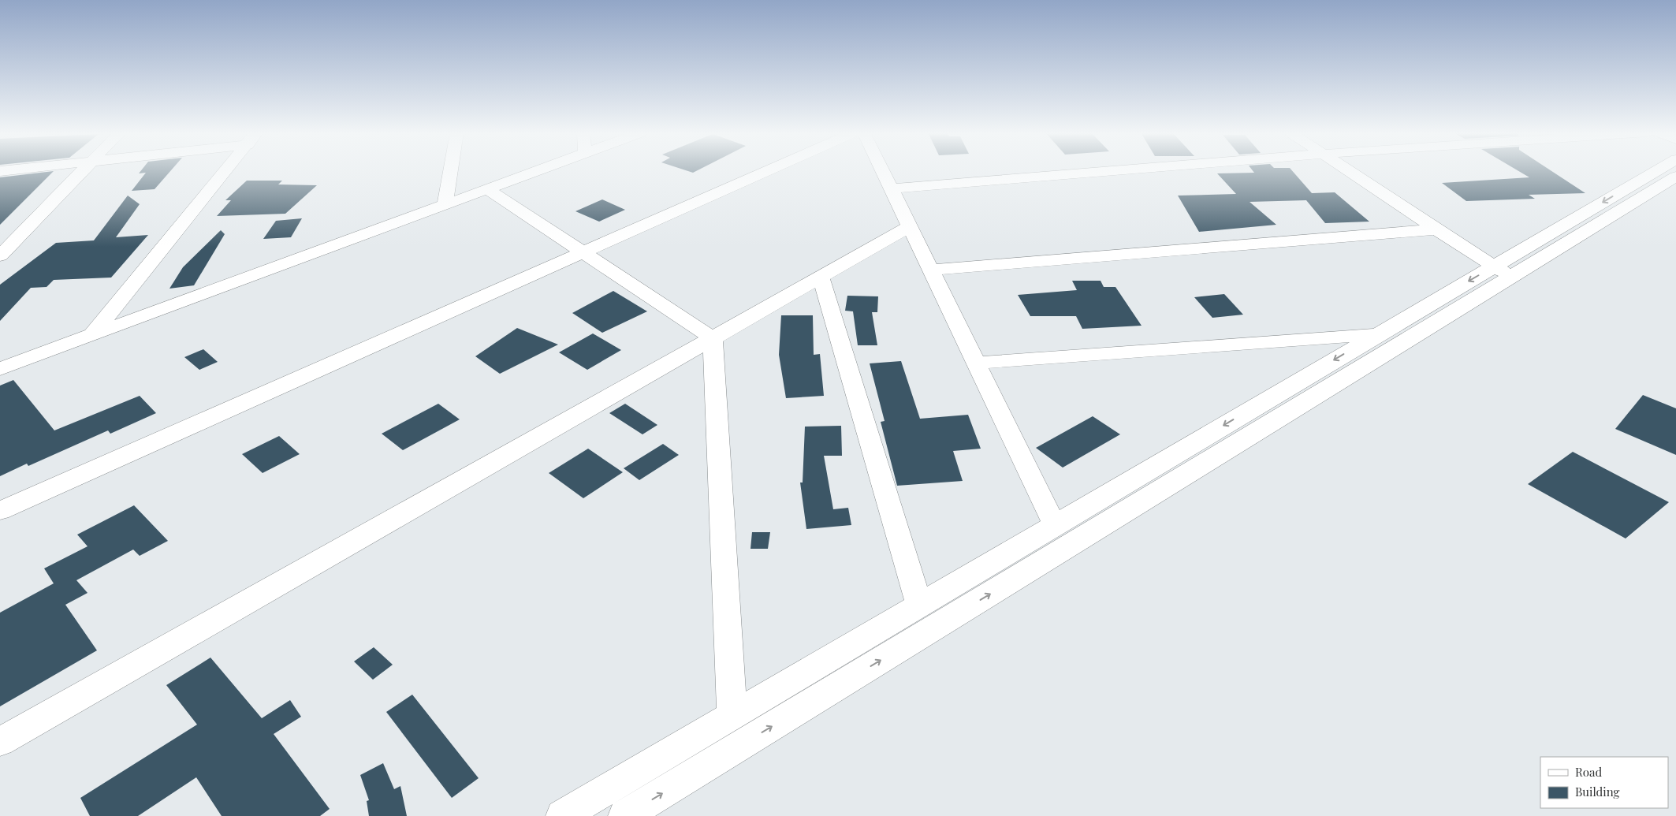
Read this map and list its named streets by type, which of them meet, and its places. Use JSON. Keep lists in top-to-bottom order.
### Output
{
  "legend": ["Road", "Building"]
}
